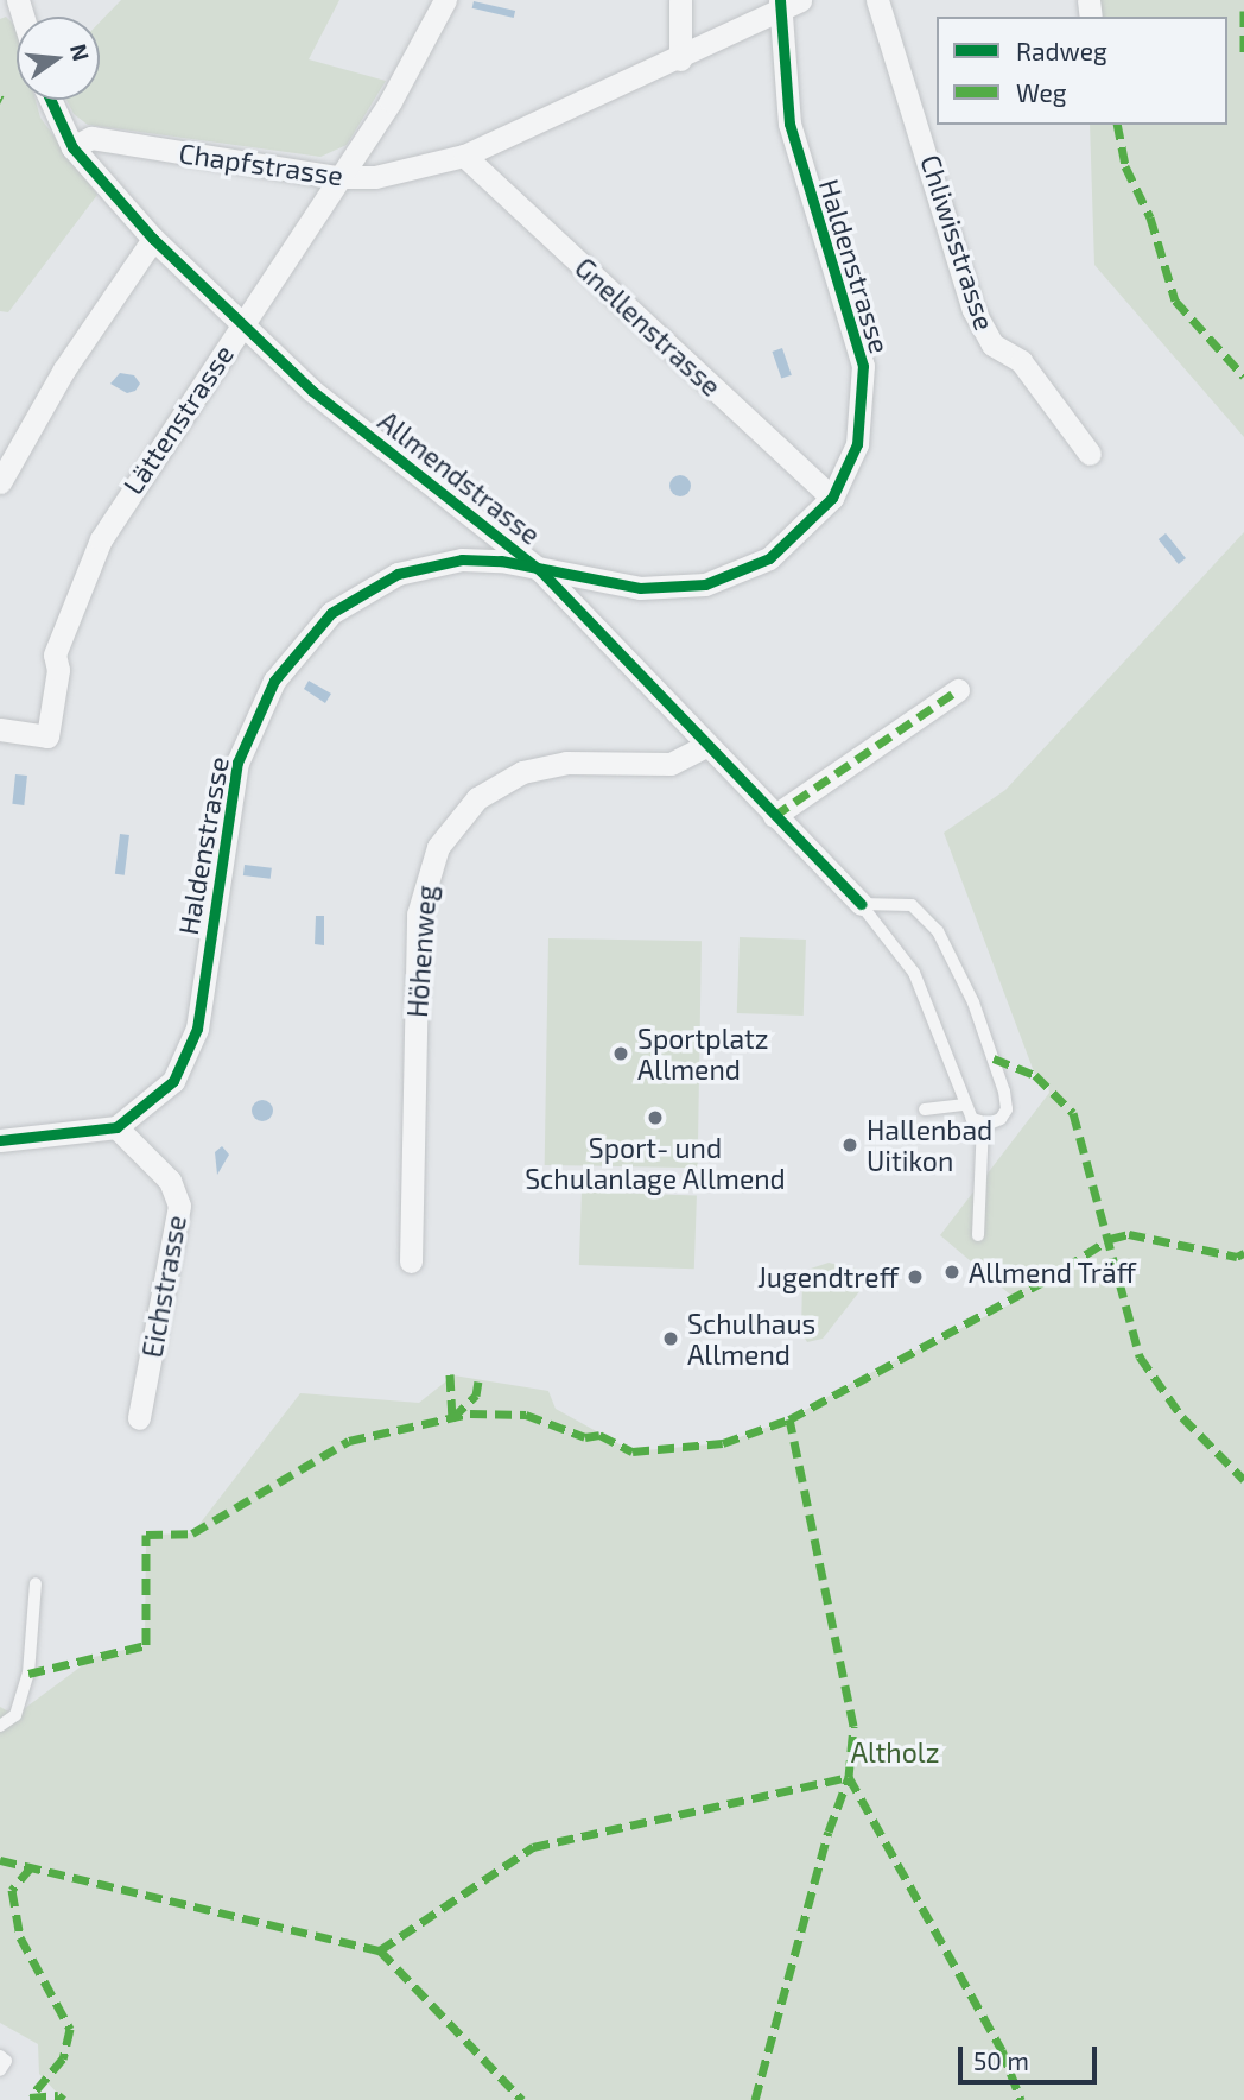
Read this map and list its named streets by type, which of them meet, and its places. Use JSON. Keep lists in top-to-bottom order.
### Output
{
  "streets": {
    "street": [
      "Chapfstrasse",
      "Chliwisstrasse",
      "Haldenstrasse",
      "Gnellenstrasse",
      "Lättenstrasse",
      "Allmendstrasse",
      "Höhenweg",
      "Eichstrasse"
    ]
  },
  "crossings": [
    ["Chapfstrasse", "Haldenstrasse"],
    ["Chapfstrasse", "Gnellenstrasse"],
    ["Chapfstrasse", "Lättenstrasse"],
    ["Chapfstrasse", "Allmendstrasse"],
    ["Haldenstrasse", "Gnellenstrasse"],
    ["Haldenstrasse", "Allmendstrasse"],
    ["Haldenstrasse", "Eichstrasse"],
    ["Lättenstrasse", "Allmendstrasse"],
    ["Allmendstrasse", "Höhenweg"]
  ],
  "parks": ["Altholz"],
  "places": [
    "Sportplatz Allmend",
    "Sport- und Schulanlage Allmend",
    "Hallenbad Uitikon",
    "Allmend Träff",
    "Jugendtreff",
    "Schulhaus Allmend"
  ],
  "legend": ["Radweg", "Weg"],
  "scale_bar": "50 m",
  "north": "right"
}
